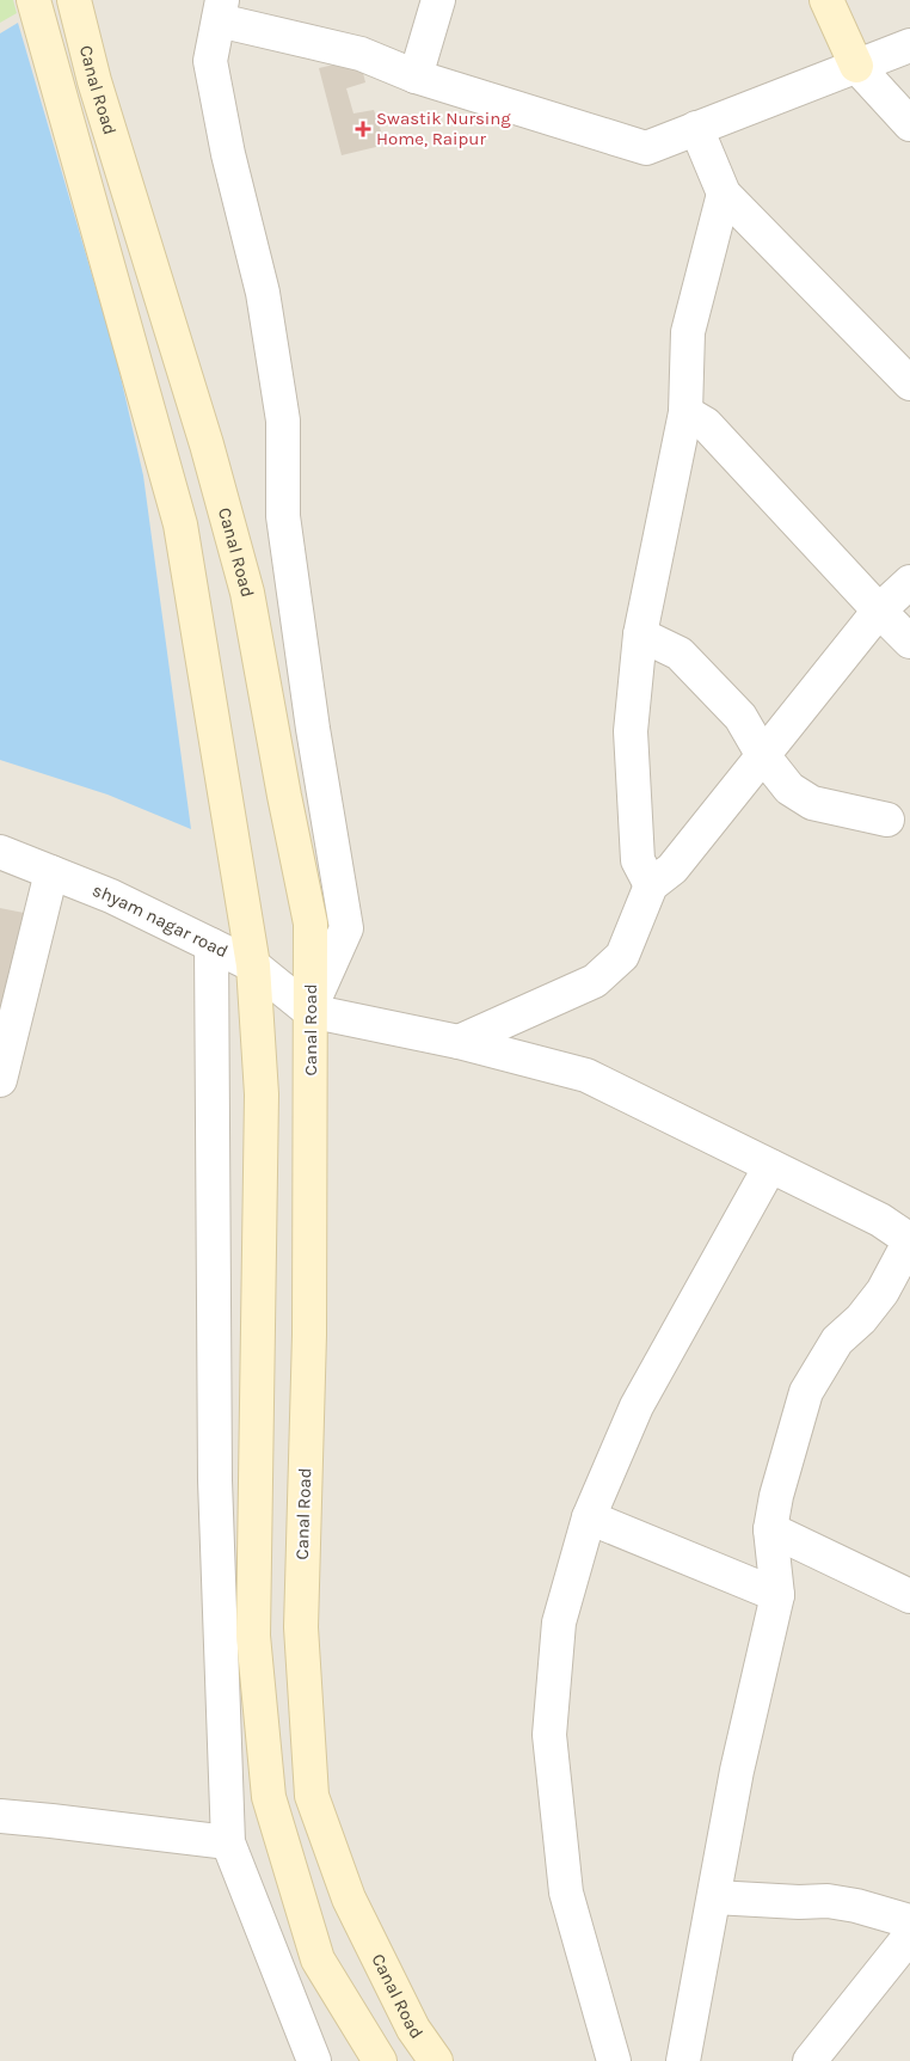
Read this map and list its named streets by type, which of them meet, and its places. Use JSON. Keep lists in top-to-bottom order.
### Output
{
  "streets": {
    "main road": ["Canal Road"],
    "street": ["shyam nagar road"]
  },
  "crossings": [
    ["Canal Road", "shyam nagar road"]
  ],
  "places": {
    "health": ["Swastik Nursing Home, Raipur"]
  }
}
